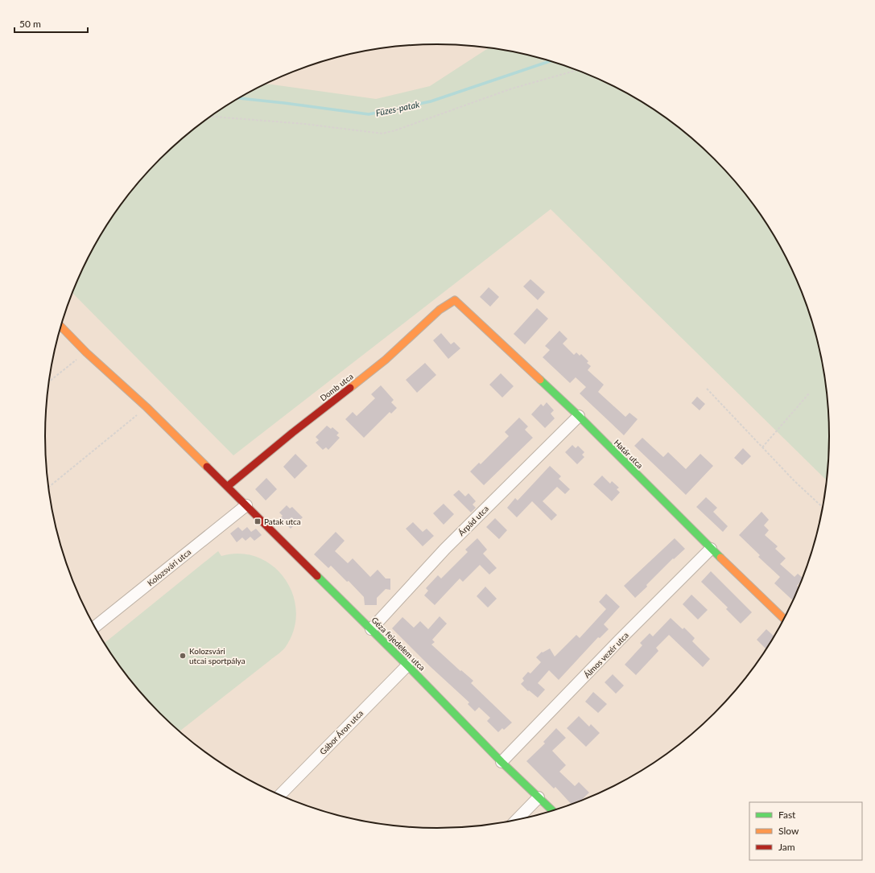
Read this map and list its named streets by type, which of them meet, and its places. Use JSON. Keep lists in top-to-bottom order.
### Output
{
  "streets": {
    "street": [
      "Domb utca",
      "Határ utca",
      "Árpád utca",
      "Kolozsvári utca",
      "Géza fejedelem utca",
      "Álmos vezér utca",
      "Gábor Áron utca"
    ]
  },
  "crossings": [
    ["Domb utca", "Határ utca"],
    ["Domb utca", "Géza fejedelem utca"],
    ["Határ utca", "Árpád utca"],
    ["Határ utca", "Álmos vezér utca"],
    ["Árpád utca", "Géza fejedelem utca"],
    ["Kolozsvári utca", "Géza fejedelem utca"],
    ["Géza fejedelem utca", "Álmos vezér utca"],
    ["Géza fejedelem utca", "Gábor Áron utca"]
  ],
  "water": ["Füzes-patak"],
  "places": {
    "transit": ["Patak utca"],
    "other": ["Kolozsvári utcai sportpálya"]
  },
  "legend": ["Fast", "Slow", "Jam"],
  "scale_bar": "50 m"
}
